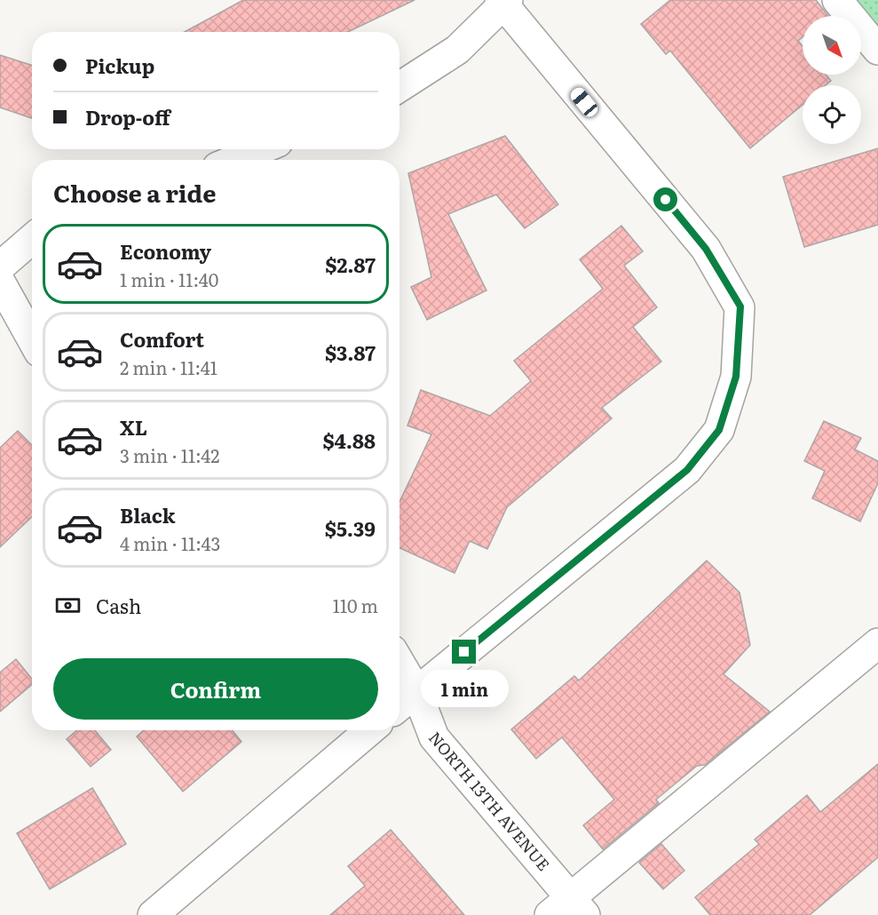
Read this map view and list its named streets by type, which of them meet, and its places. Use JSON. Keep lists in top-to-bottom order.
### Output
{
  "streets": {
    "street": ["NORTH 13TH AVENUE"]
  },
  "north": "bottom right",
  "page": {
    "banner": ["Pickup", "Drop-off"],
    "heading": "Choose a ride",
    "list": [
      {
        "name": "Economy",
        "note": "1 min · 11:40",
        "value": "$2.87"
      },
      {
        "name": "Comfort",
        "note": "2 min · 11:41",
        "value": "$3.87"
      },
      {
        "name": "XL",
        "note": "3 min · 11:42",
        "value": "$4.88"
      },
      {
        "name": "Black",
        "note": "4 min · 11:43",
        "value": "$5.39"
      }
    ],
    "pay": ["Cash", "110 m"],
    "buttons": "Confirm",
    "bubble": "1 min"
  }
}
